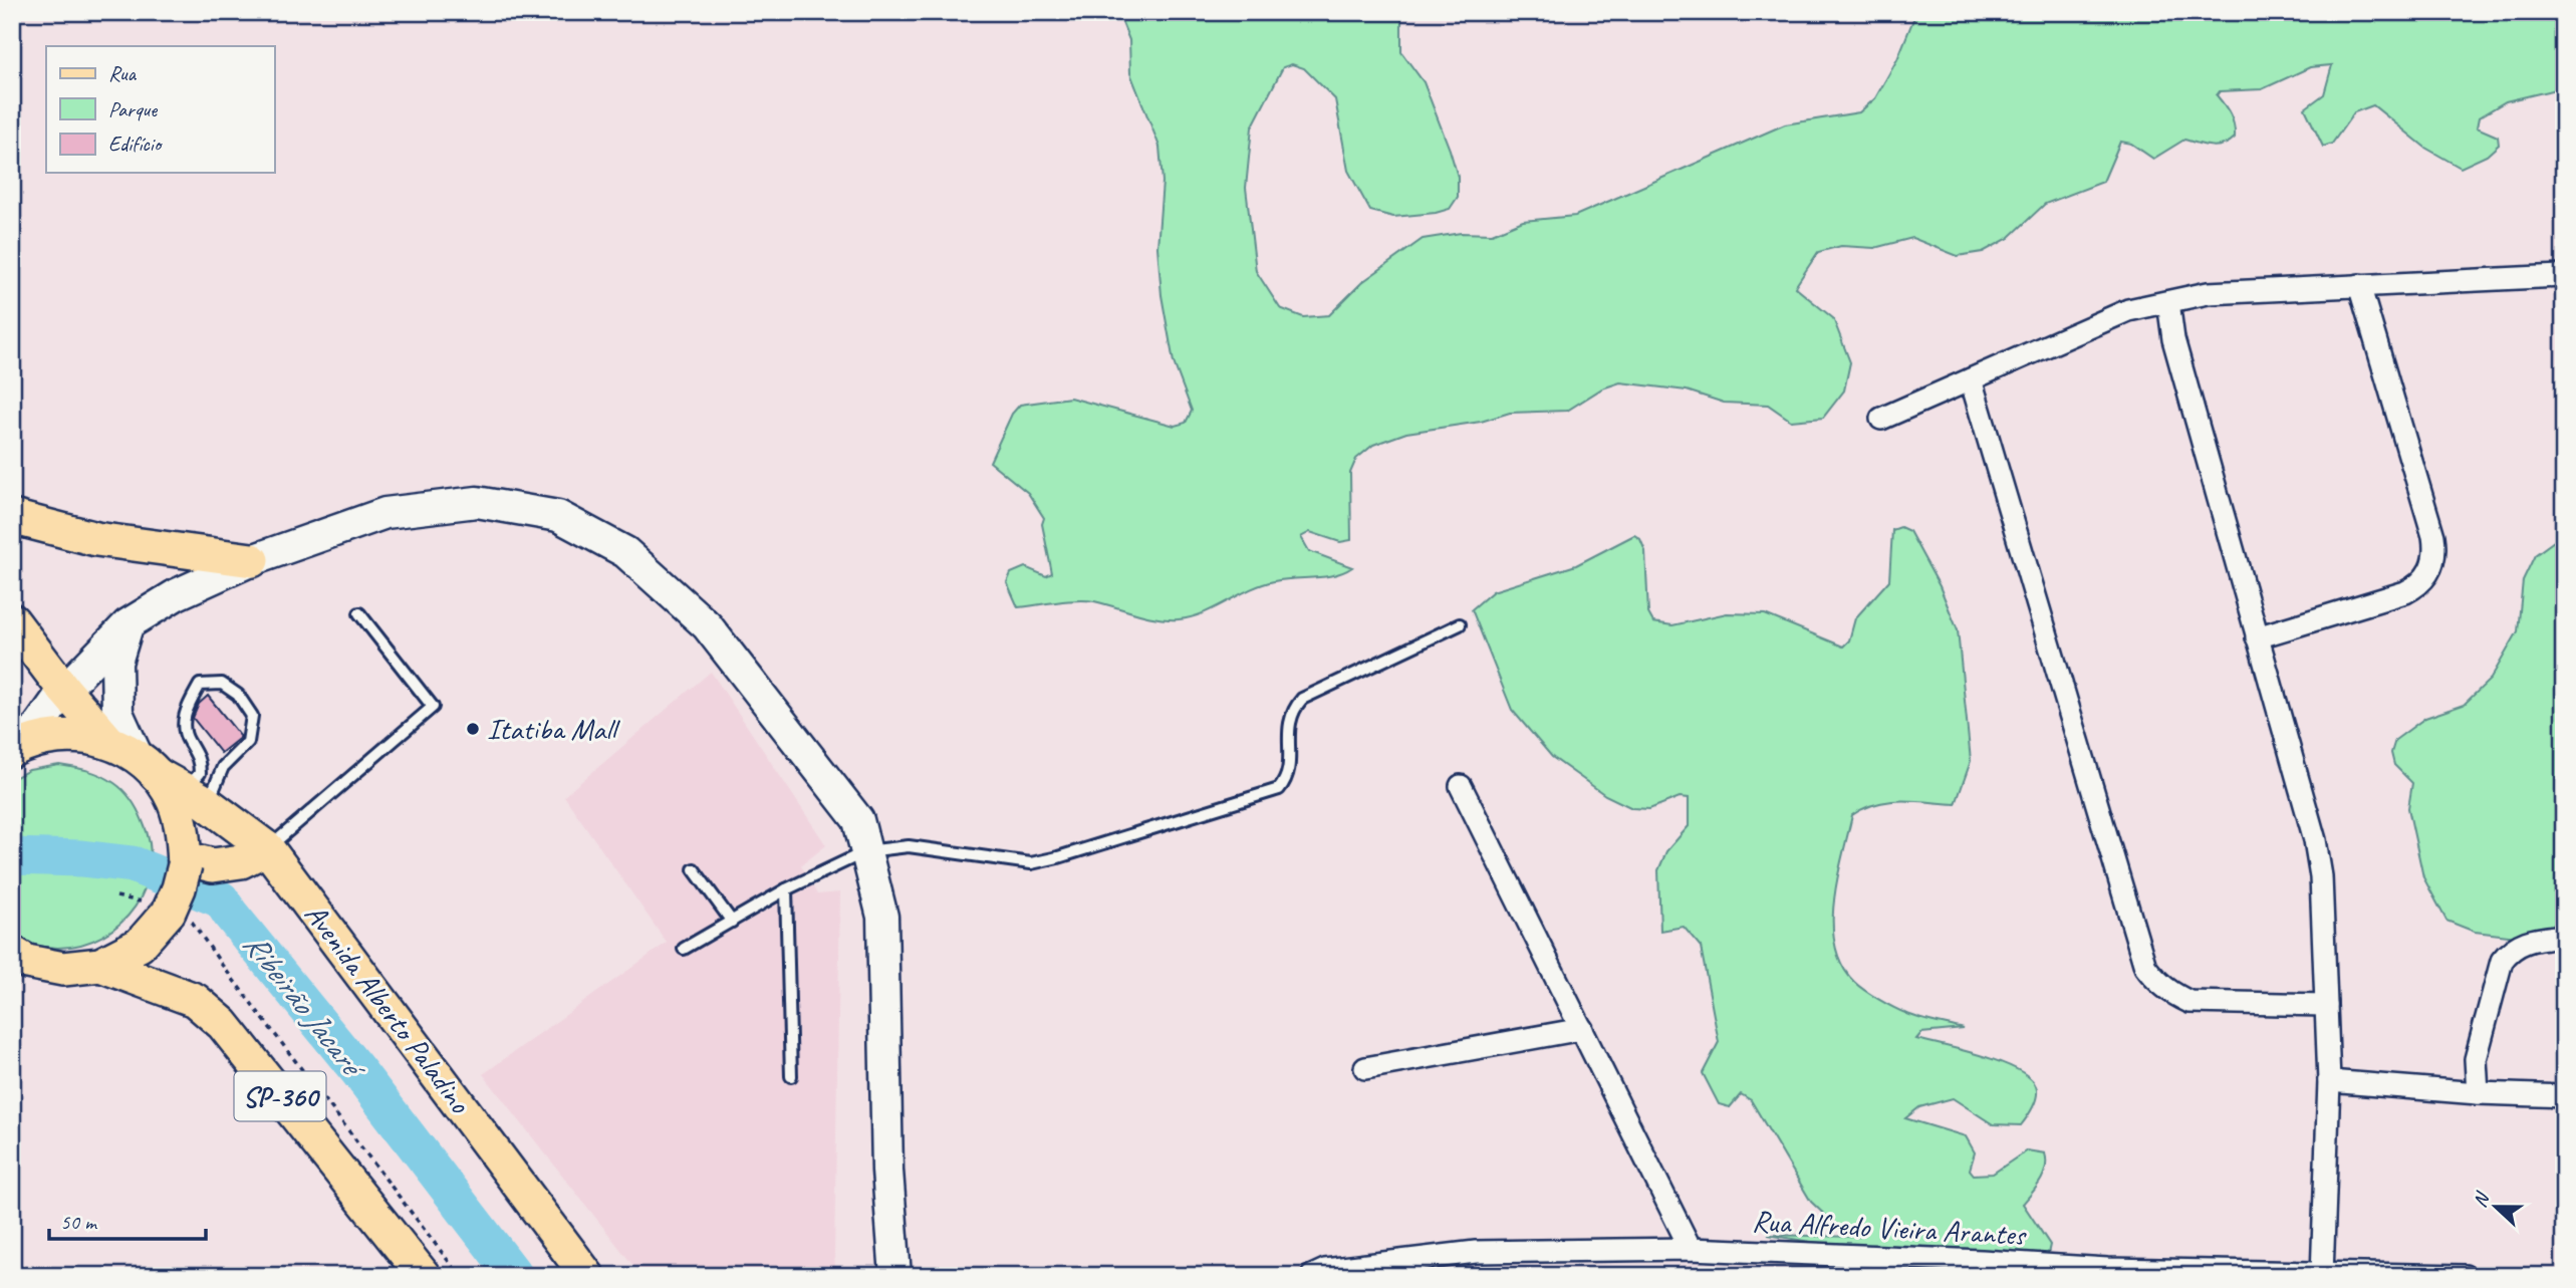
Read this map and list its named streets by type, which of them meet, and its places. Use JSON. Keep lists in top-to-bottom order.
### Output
{
  "streets": {
    "main road": ["Avenida Alberto Paladino", "SP-360"],
    "street": ["Rua Alfredo Vieira Arantes"]
  },
  "crossings": [
    ["Avenida Alberto Paladino", "SP-360"]
  ],
  "water": ["Ribeirão Jacaré"],
  "places": ["Itatiba Mall"],
  "legend": ["Rua", "Parque", "Edifício"],
  "scale_bar": "50 m",
  "north": "left"
}
